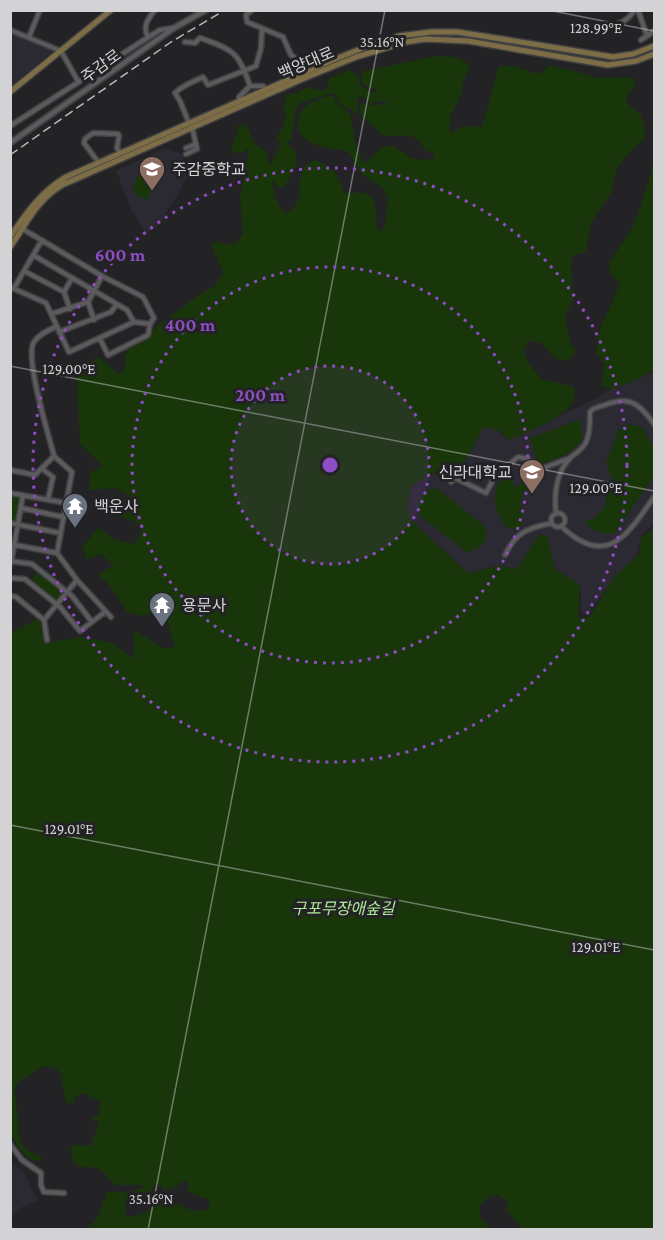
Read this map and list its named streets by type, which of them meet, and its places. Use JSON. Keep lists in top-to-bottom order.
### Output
{
  "streets": {
    "main road": ["백양대로"],
    "street": ["주감로"]
  },
  "parks": ["구포무장애숲길"],
  "places": {
    "school or university": ["주감중학교", "신라대학교"],
    "temple": ["백운사", "용문사"]
  },
  "coordinates": [
    "128.99°E",
    "35.16°N",
    "129.00°E",
    "129.01°E"
  ],
  "rings": ["600 m", "400 m", "200 m"]
}
